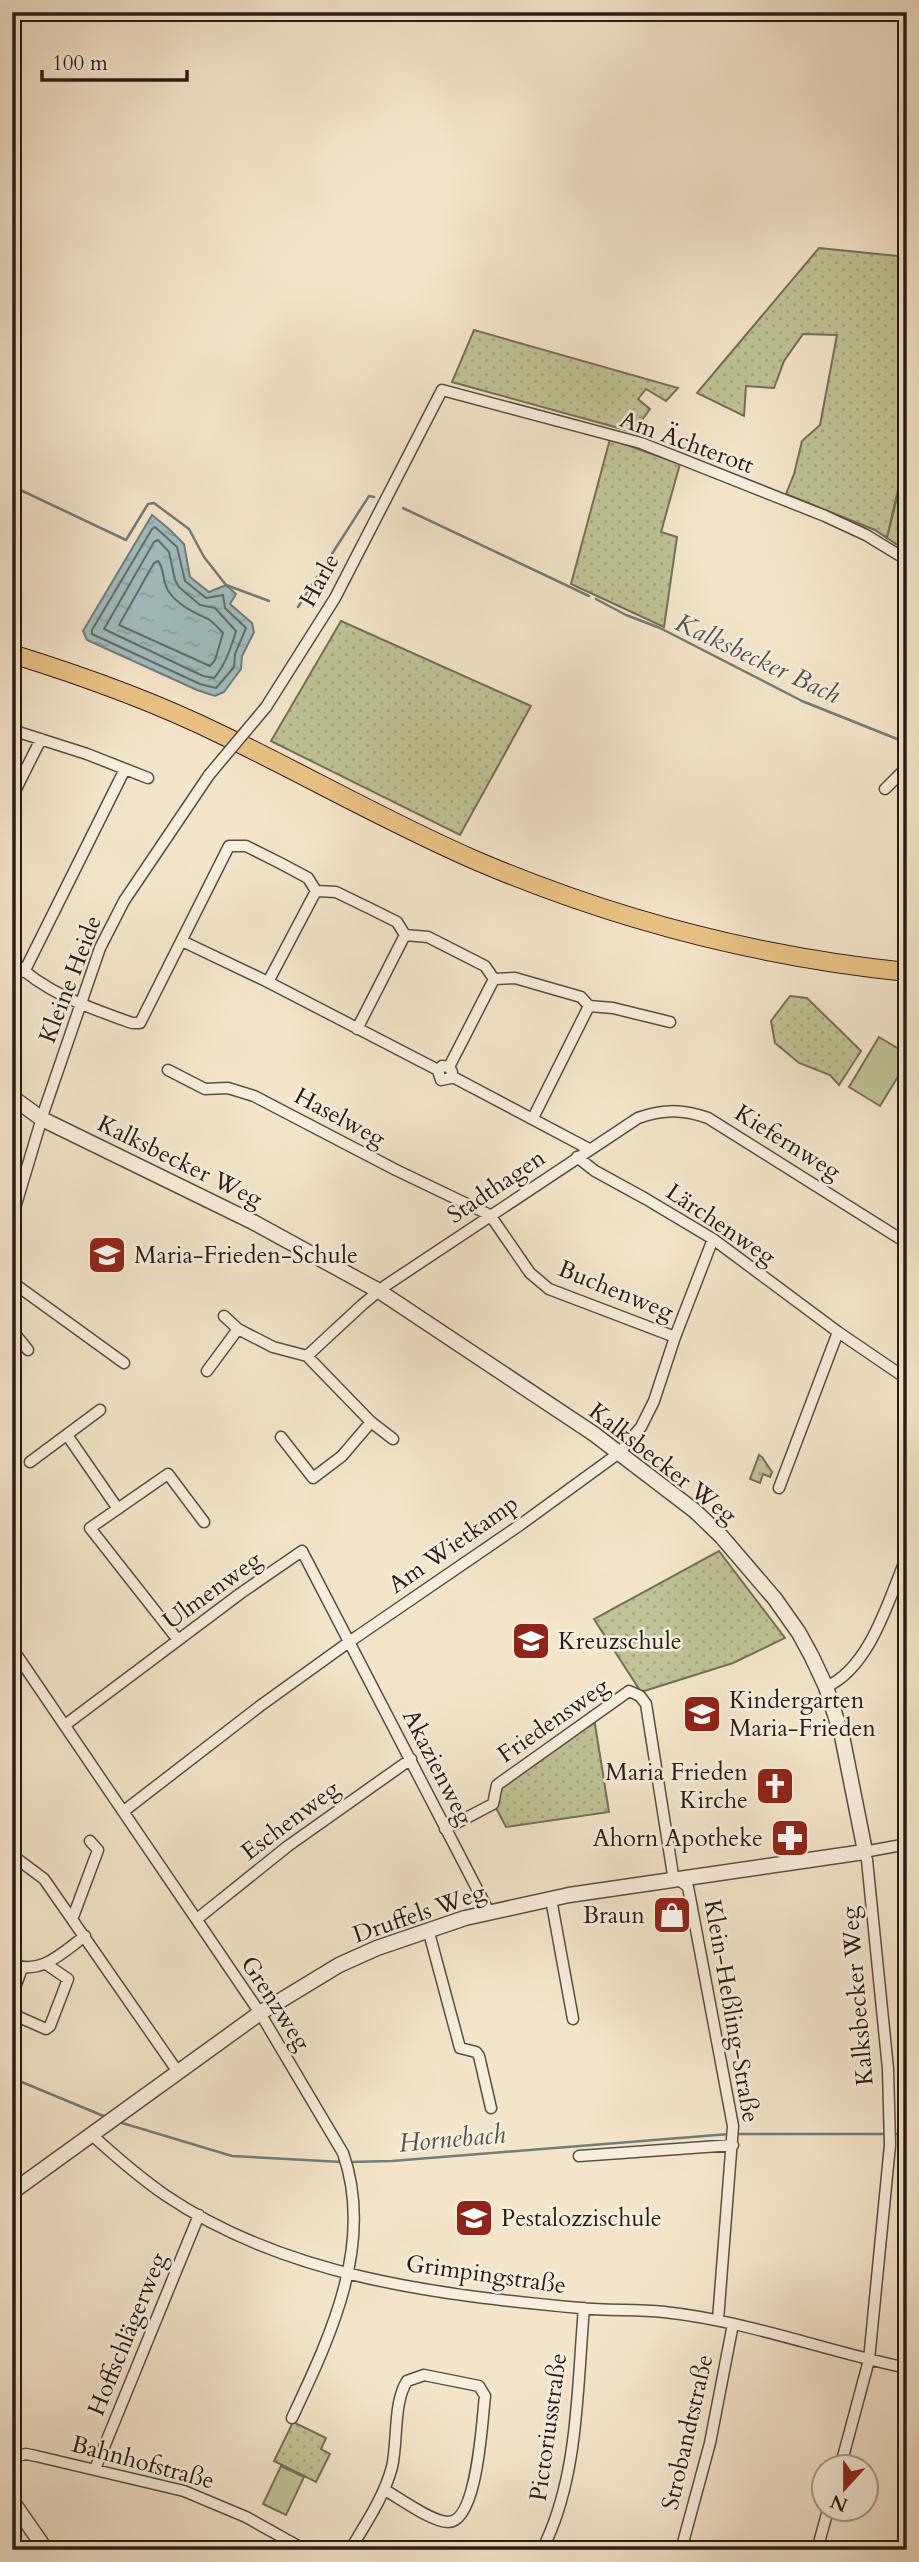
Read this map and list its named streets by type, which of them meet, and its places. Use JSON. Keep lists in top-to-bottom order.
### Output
{
  "streets": {
    "street": [
      "Am Ächterott",
      "Harle",
      "Kleine Heide",
      "Haselweg",
      "Kiefernweg",
      "Kalksbecker Weg",
      "Stadthagen",
      "Lärchenweg",
      "Buchenweg",
      "Am Wietkamp",
      "Ulmenweg",
      "Friedensweg",
      "Akazienweg",
      "Eschenweg",
      "Druffels Weg",
      "Grenzweg",
      "Klein-Heßling-Straße",
      "Grimpingstraße",
      "Hoffschlägerweg",
      "Pictoriusstraße",
      "Strobandtstraße",
      "Bahnhofstraße"
    ]
  },
  "crossings": [
    ["Am Ächterott", "Harle"],
    ["Harle", "Kleine Heide"],
    ["Kleine Heide", "Kalksbecker Weg"],
    ["Haselweg", "Stadthagen"],
    ["Haselweg", "Buchenweg"],
    ["Kiefernweg", "Stadthagen"],
    ["Kalksbecker Weg", "Stadthagen"],
    ["Kalksbecker Weg", "Am Wietkamp"],
    ["Kalksbecker Weg", "Druffels Weg"],
    ["Kalksbecker Weg", "Grimpingstraße"],
    ["Stadthagen", "Lärchenweg"],
    ["Stadthagen", "Buchenweg"],
    ["Lärchenweg", "Am Wietkamp"],
    ["Buchenweg", "Am Wietkamp"],
    ["Am Wietkamp", "Ulmenweg"],
    ["Am Wietkamp", "Akazienweg"],
    ["Am Wietkamp", "Grenzweg"],
    ["Ulmenweg", "Akazienweg"],
    ["Ulmenweg", "Grenzweg"],
    ["Friedensweg", "Akazienweg"],
    ["Friedensweg", "Druffels Weg"],
    ["Friedensweg", "Klein-Heßling-Straße"],
    ["Akazienweg", "Eschenweg"],
    ["Akazienweg", "Druffels Weg"],
    ["Eschenweg", "Grenzweg"],
    ["Druffels Weg", "Grenzweg"],
    ["Druffels Weg", "Klein-Heßling-Straße"],
    ["Druffels Weg", "Grimpingstraße"],
    ["Grenzweg", "Grimpingstraße"],
    ["Klein-Heßling-Straße", "Grimpingstraße"],
    ["Grimpingstraße", "Hoffschlägerweg"],
    ["Grimpingstraße", "Pictoriusstraße"],
    ["Grimpingstraße", "Strobandtstraße"],
    ["Hoffschlägerweg", "Bahnhofstraße"]
  ],
  "water": ["Kalksbecker Bach", "Hornebach"],
  "places": {
    "school or university": [
      "Maria-Frieden-Schule",
      "Kreuzschule",
      "Kindergarten Maria-Frieden",
      "Pestalozzischule"
    ],
    "church": ["Maria Frieden Kirche"],
    "pharmacy": ["Ahorn Apotheke"],
    "shop": ["Braun"]
  },
  "scale_bar": "100 m",
  "north": "bottom"
}
